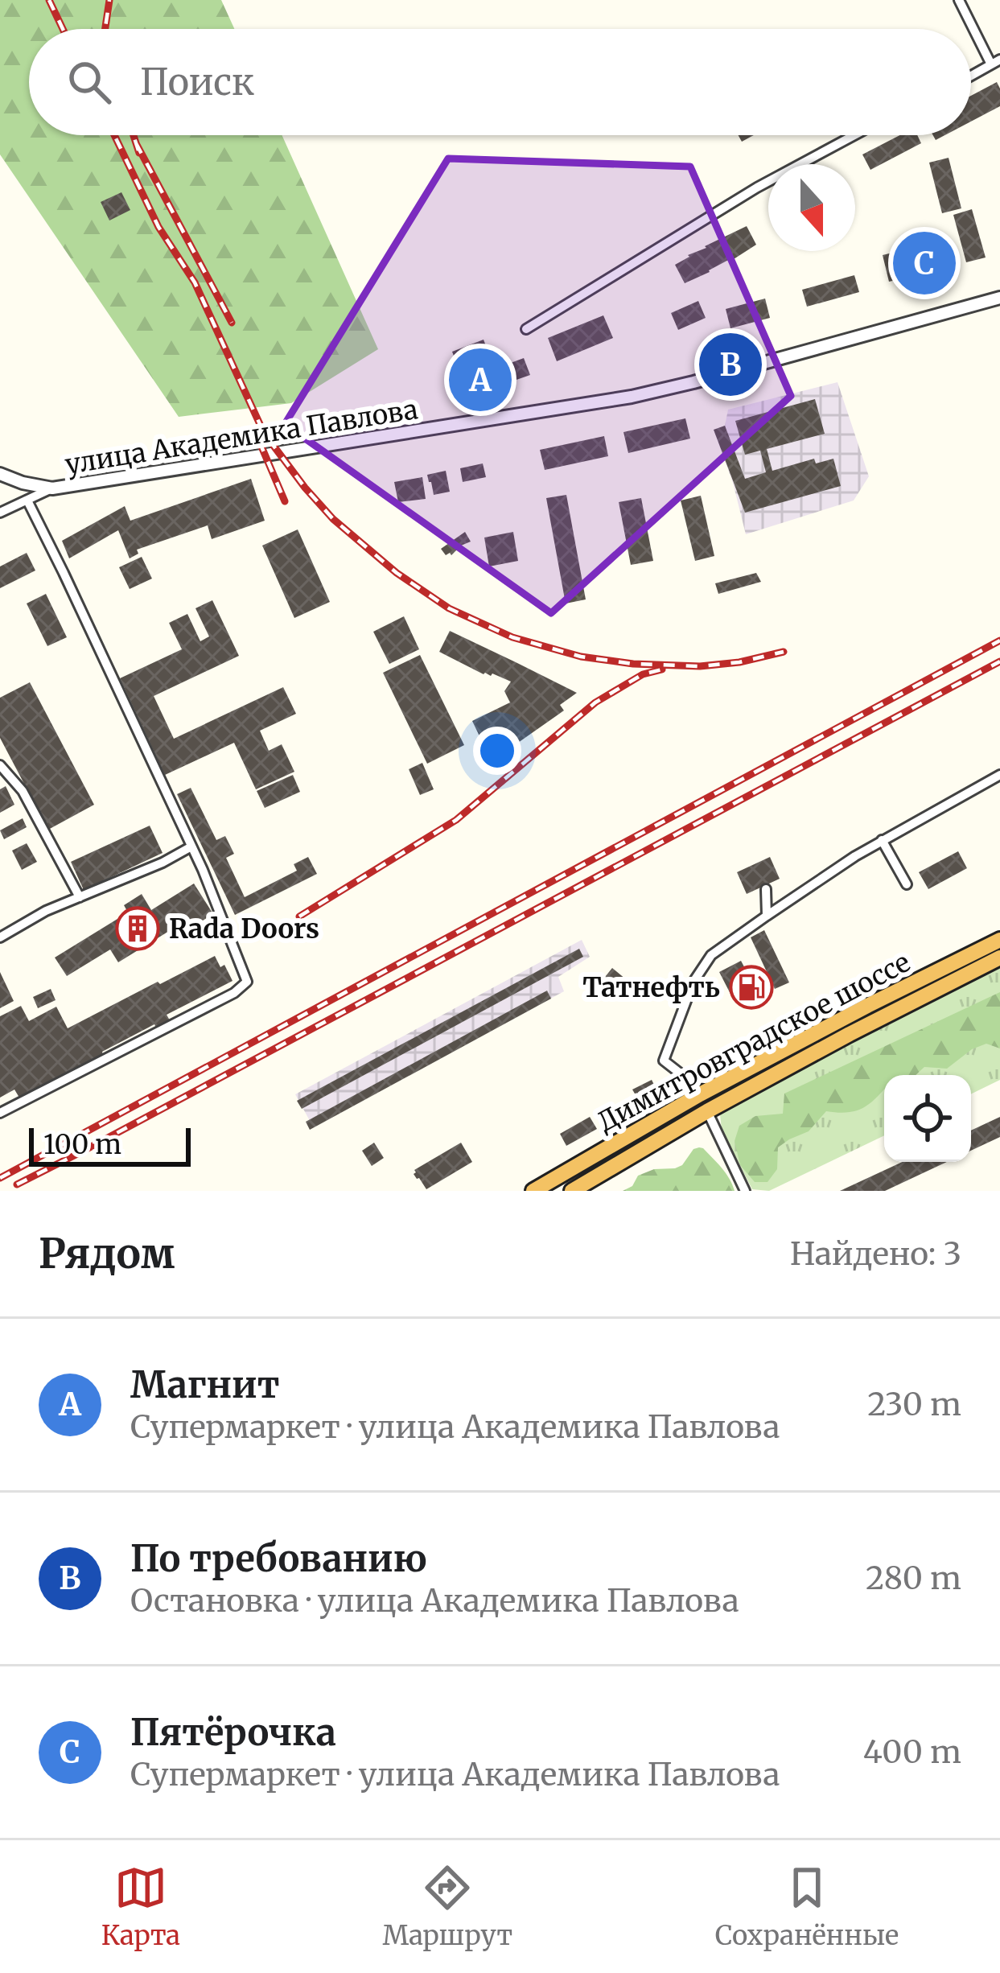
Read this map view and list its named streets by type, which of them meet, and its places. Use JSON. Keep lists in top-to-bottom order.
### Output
{
  "streets": {
    "highway": ["Димитровградское шоссе"],
    "street": ["улица Академика Павлова"]
  },
  "places": {
    "building": ["Rada Doors"],
    "fuel station": ["Татнефть"]
  },
  "scale_bar": "100 m",
  "north": "bottom",
  "page": {
    "search": "Поиск",
    "pins": ["C", "B", "A"],
    "scale": "100 m",
    "heading": ["Рядом", "Найдено: 3"],
    "list": [
      {
        "mark": "A",
        "name": "Магнит",
        "note": "Супермаркет · улица Академика Павлова",
        "value": "230 m"
      },
      {
        "mark": "B",
        "name": "По требованию",
        "note": "Остановка · улица Академика Павлова",
        "value": "280 m"
      },
      {
        "mark": "C",
        "name": "Пятёрочка",
        "note": "Супермаркет · улица Академика Павлова",
        "value": "400 m"
      }
    ],
    "nav": ["Карта", "Маршрут", "Сохранённые"]
  }
}
